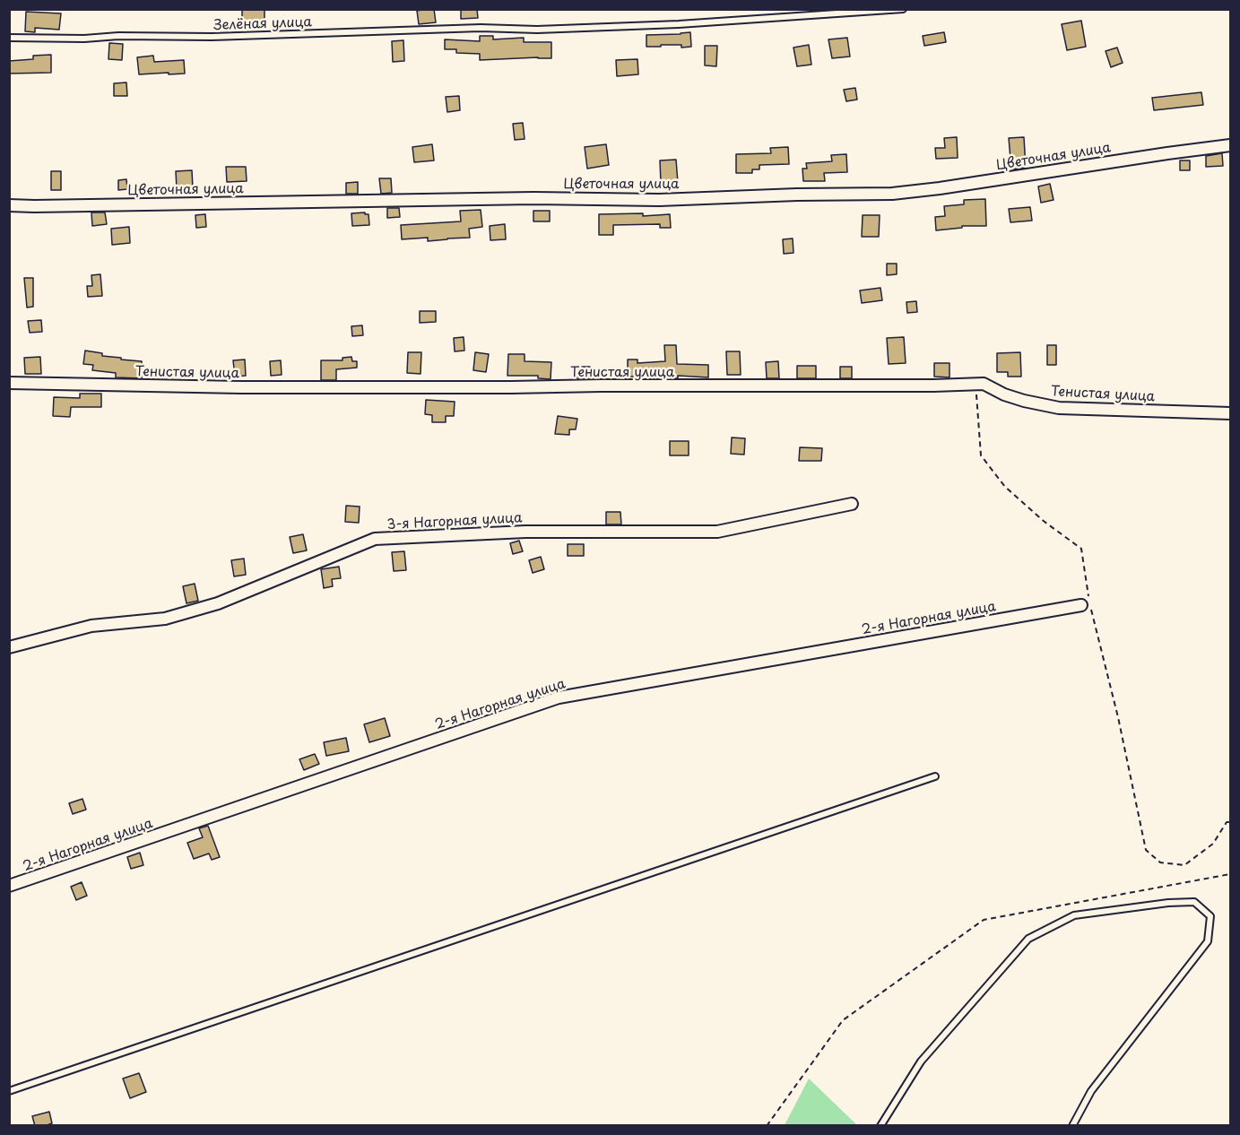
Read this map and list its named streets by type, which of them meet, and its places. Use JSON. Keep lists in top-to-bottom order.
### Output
{
  "streets": {
    "street": [
      "Цветочная улица",
      "Тенистая улица",
      "3-я Нагорная улица",
      "2-я Нагорная улица"
    ],
    "lane": ["Зелёная улица"]
  }
}
